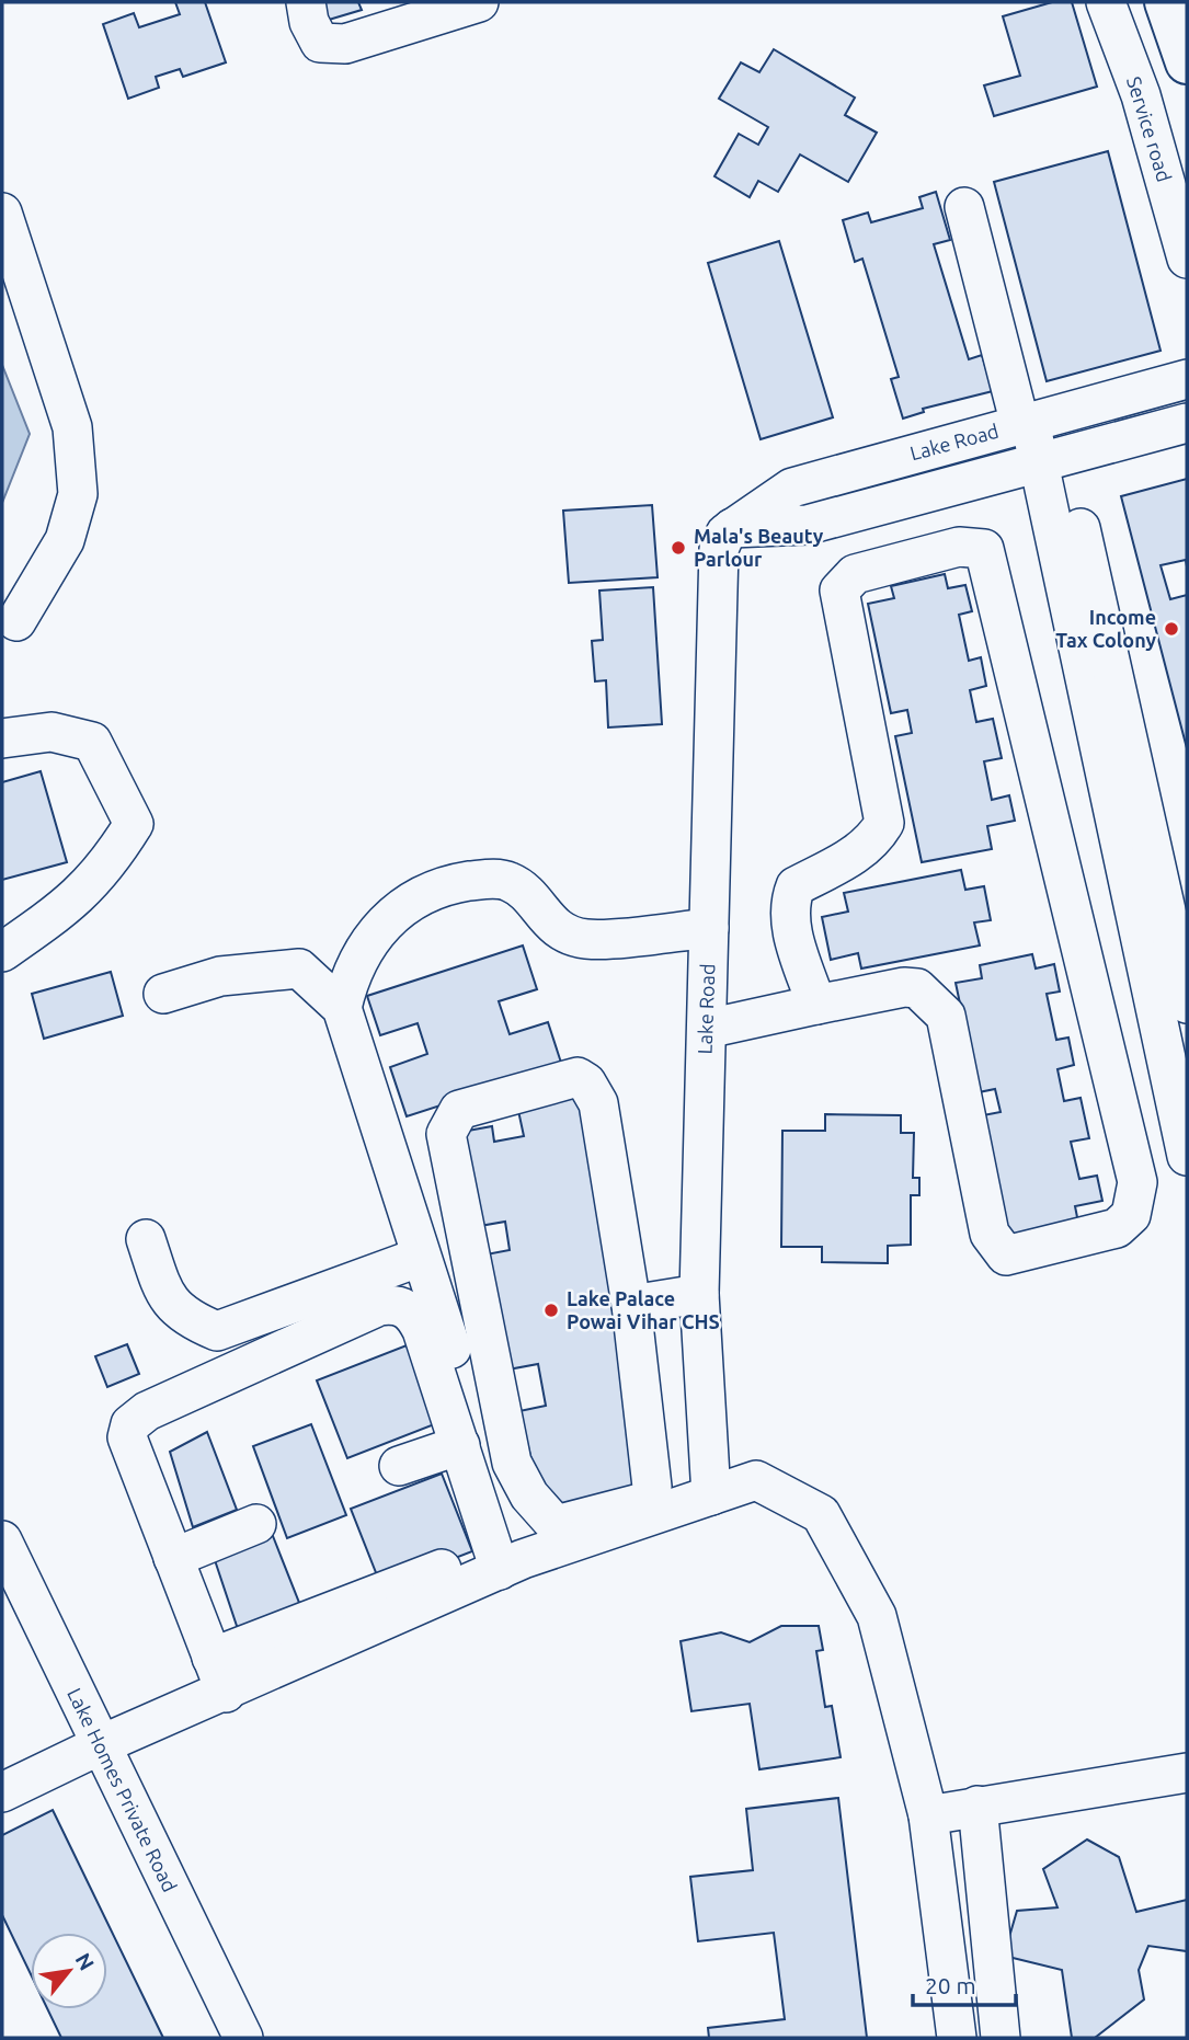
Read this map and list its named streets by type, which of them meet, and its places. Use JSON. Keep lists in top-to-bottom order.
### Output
{
  "streets": {
    "street": ["Service road", "Lake Road", "Lake Homes Private Road"]
  },
  "places": ["Mala's Beauty Parlour", "Income Tax Colony", "Lake Palace Powai Vihar CHS"],
  "scale_bar": "20 m",
  "north": "top right"
}
